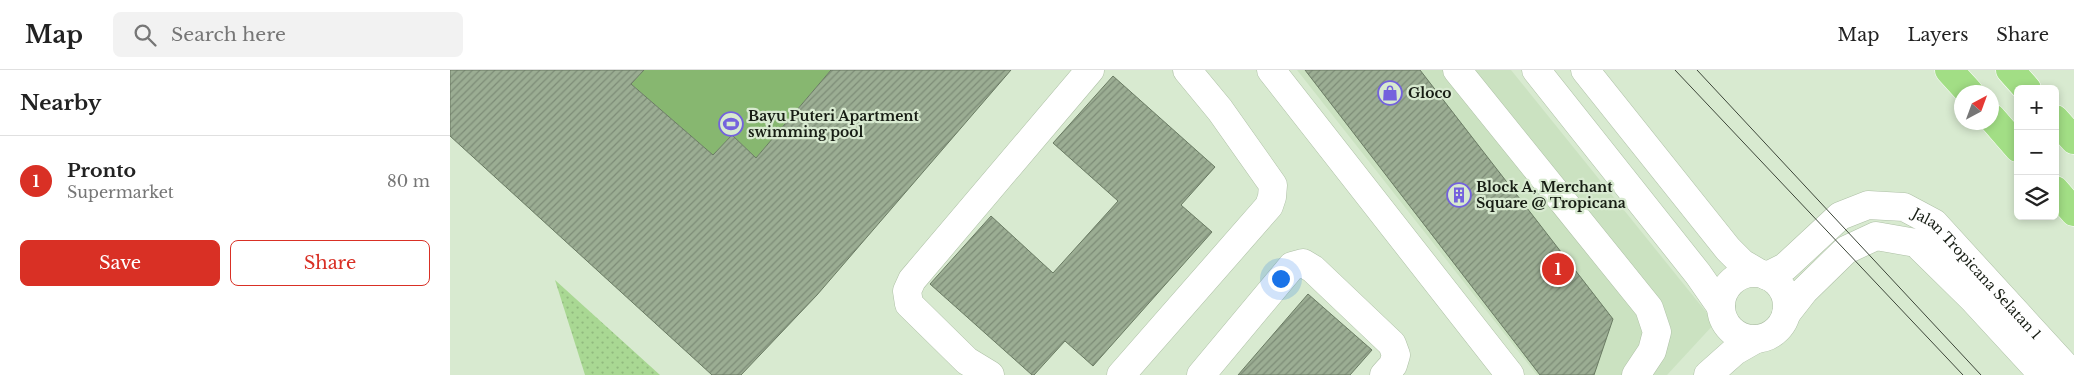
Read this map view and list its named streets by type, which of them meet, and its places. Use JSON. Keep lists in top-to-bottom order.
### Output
{
  "streets": {
    "street": ["Jalan Tropicana Selatan 1"]
  },
  "places": {
    "shop": ["Gloco"],
    "sports": ["Bayu Puteri Apartment swimming pool"],
    "building": ["Block A, Merchant Square @ Tropicana"]
  },
  "north": "top right",
  "page": {
    "header": "Map",
    "search": "Search here",
    "nav": ["Map", "Layers", "Share"],
    "heading": "Nearby",
    "map_buttons": ["+", "−"],
    "list": [
      {
        "mark": "1",
        "name": "Pronto",
        "note": "Supermarket",
        "value": "80 m"
      }
    ],
    "buttons": ["Save", "Share"],
    "pins": "1"
  }
}
